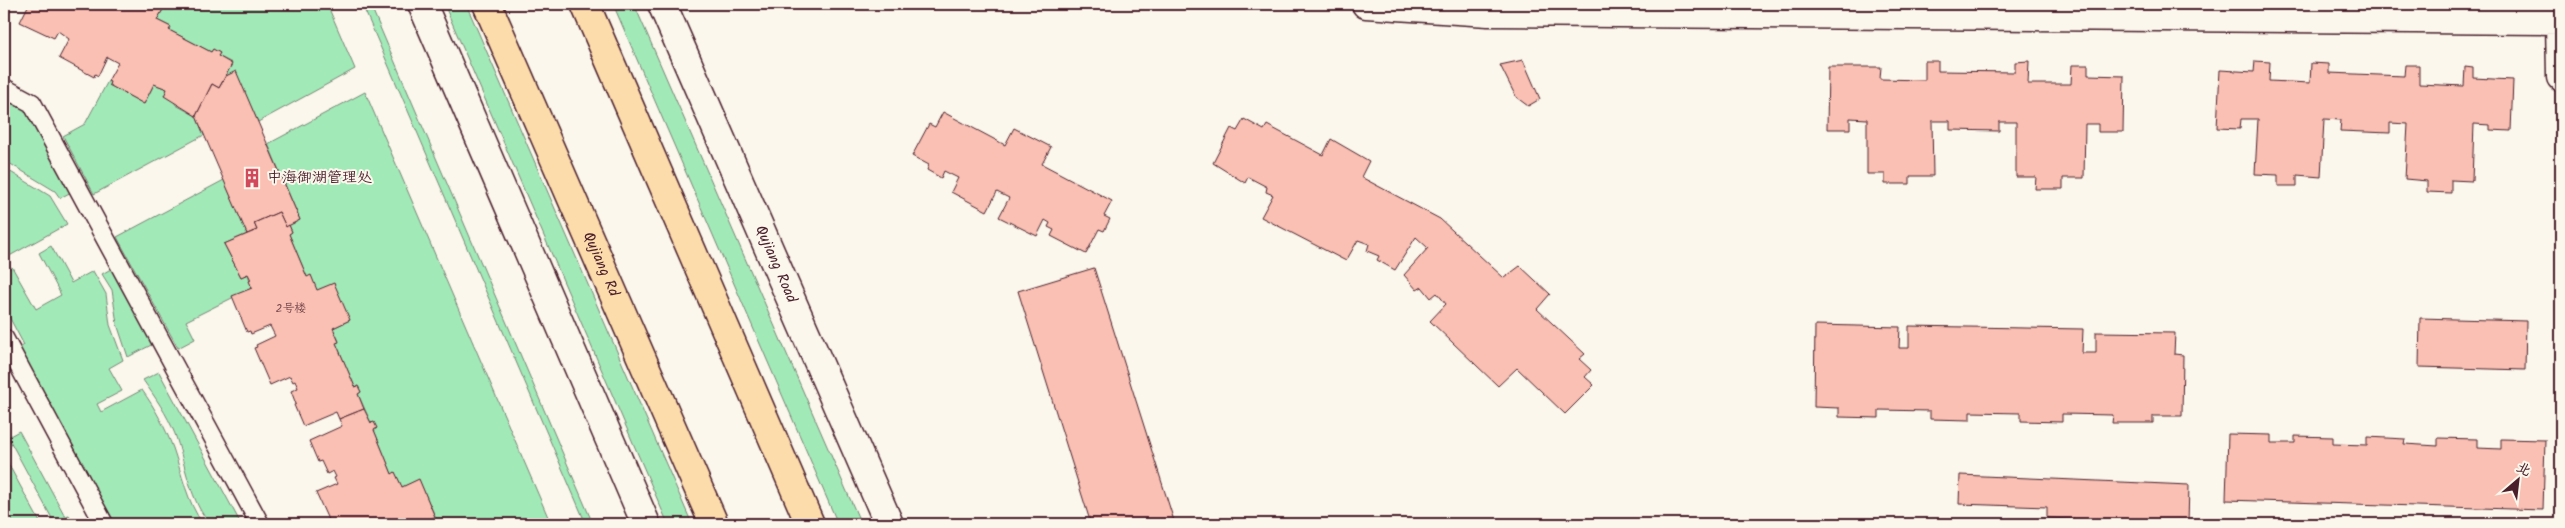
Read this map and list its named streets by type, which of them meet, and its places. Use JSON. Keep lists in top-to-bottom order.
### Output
{
  "streets": {
    "highway": ["Qujiang Rd"],
    "street": ["Qujiang Road"]
  },
  "places": {
    "building": ["中海御湖管理处"]
  },
  "house_numbers": ["2号楼"],
  "north": "top right"
}
